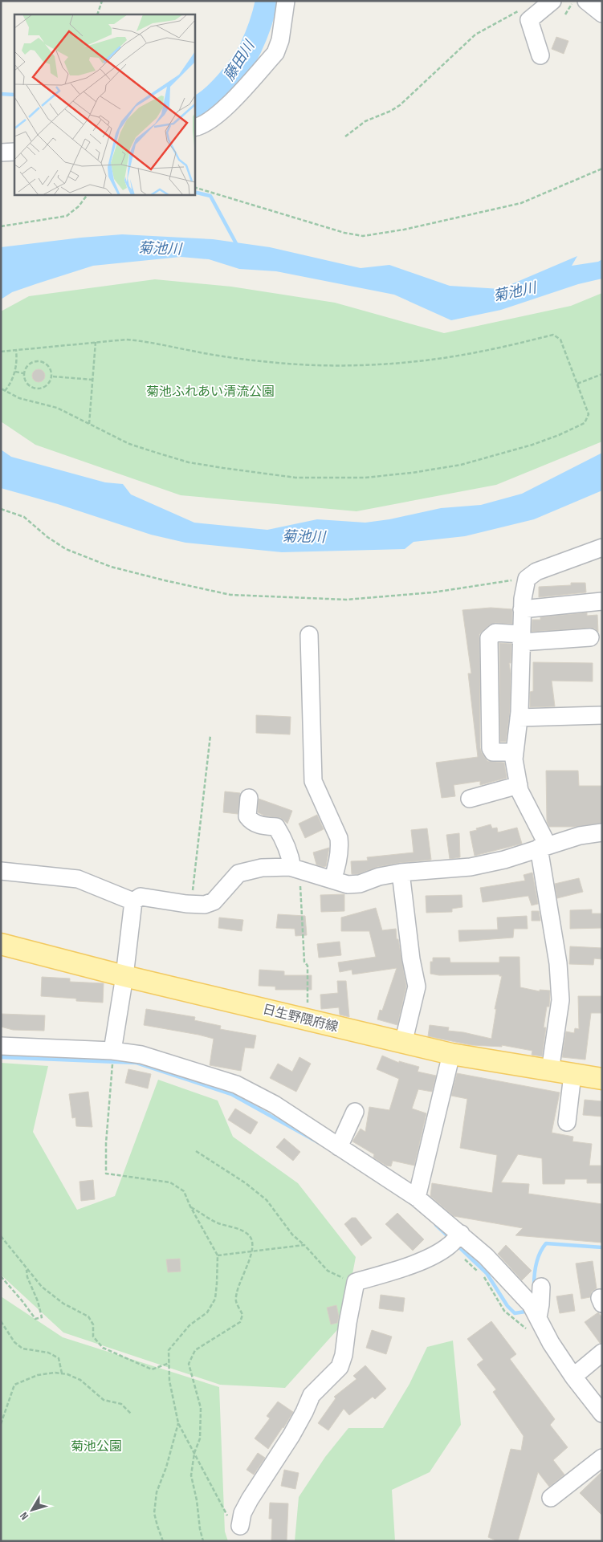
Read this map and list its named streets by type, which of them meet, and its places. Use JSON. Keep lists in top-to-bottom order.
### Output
{
  "streets": {
    "main road": ["日生野隈府線"]
  },
  "water": ["藤田川", "菊池川"],
  "parks": ["菊池ふれあい清流公園", "菊池公園"],
  "north": "bottom left"
}
